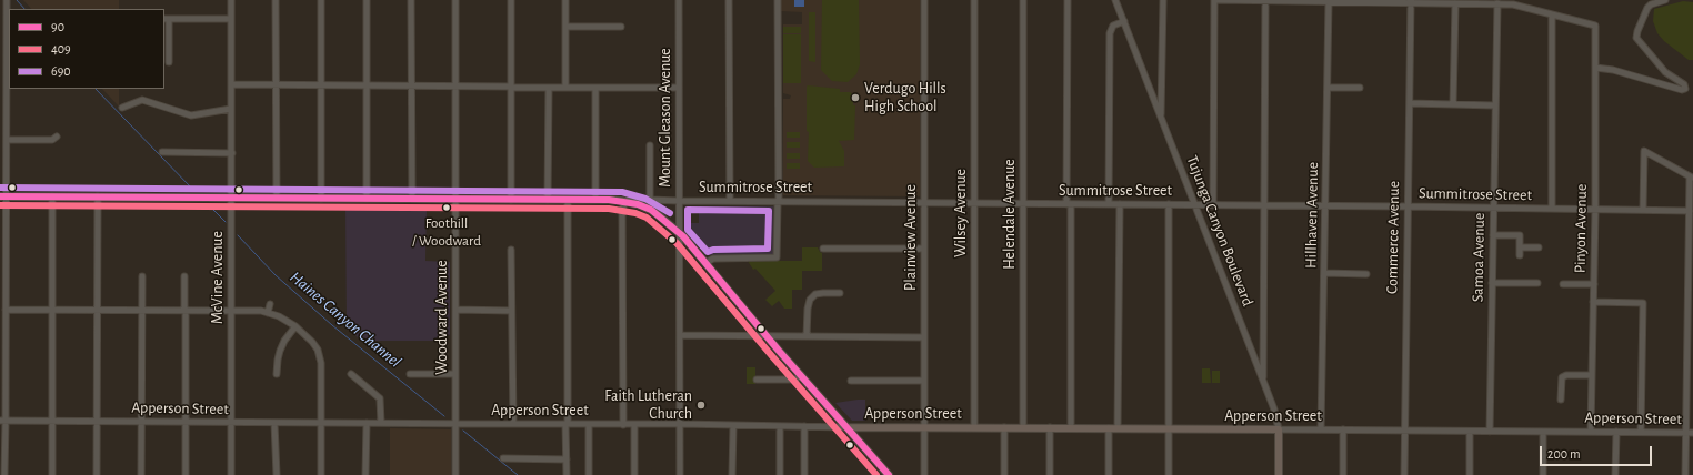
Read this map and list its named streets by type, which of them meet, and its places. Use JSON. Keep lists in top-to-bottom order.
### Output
{
  "streets": {
    "main road": ["Tujunga Canyon Boulevard", "Apperson Street"],
    "street": [
      "Mount Gleason Avenue",
      "Summitrose Street",
      "Wilsey Avenue",
      "Helendale Avenue",
      "Hillhaven Avenue",
      "Pinyon Avenue",
      "Plainview Avenue",
      "Commerce Avenue",
      "Samoa Avenue",
      "McVine Avenue",
      "Woodward Avenue"
    ]
  },
  "crossings": [
    ["Mount Gleason Avenue", "Summitrose Street"],
    ["Mount Gleason Avenue", "Apperson Street"],
    ["Summitrose Street", "Wilsey Avenue"],
    ["Summitrose Street", "Helendale Avenue"],
    ["Summitrose Street", "Hillhaven Avenue"],
    ["Summitrose Street", "Pinyon Avenue"],
    ["Summitrose Street", "Tujunga Canyon Boulevard"],
    ["Summitrose Street", "Plainview Avenue"],
    ["Summitrose Street", "Commerce Avenue"],
    ["Summitrose Street", "Samoa Avenue"],
    ["Wilsey Avenue", "Apperson Street"],
    ["Helendale Avenue", "Apperson Street"],
    ["Hillhaven Avenue", "Apperson Street"],
    ["Pinyon Avenue", "Apperson Street"],
    ["Tujunga Canyon Boulevard", "Apperson Street"],
    ["Plainview Avenue", "Apperson Street"],
    ["Commerce Avenue", "Apperson Street"],
    ["Samoa Avenue", "Apperson Street"],
    ["McVine Avenue", "Apperson Street"],
    ["Woodward Avenue", "Apperson Street"]
  ],
  "water": ["Haines Canyon Channel"],
  "places": ["Verdugo Hills High School", "Foothill / Woodward", "Faith Lutheran Church"],
  "lines": ["transit line 690", "transit line 90", "transit line 409"],
  "legend": ["90", "409", "690"],
  "scale_bar": "200 m"
}
